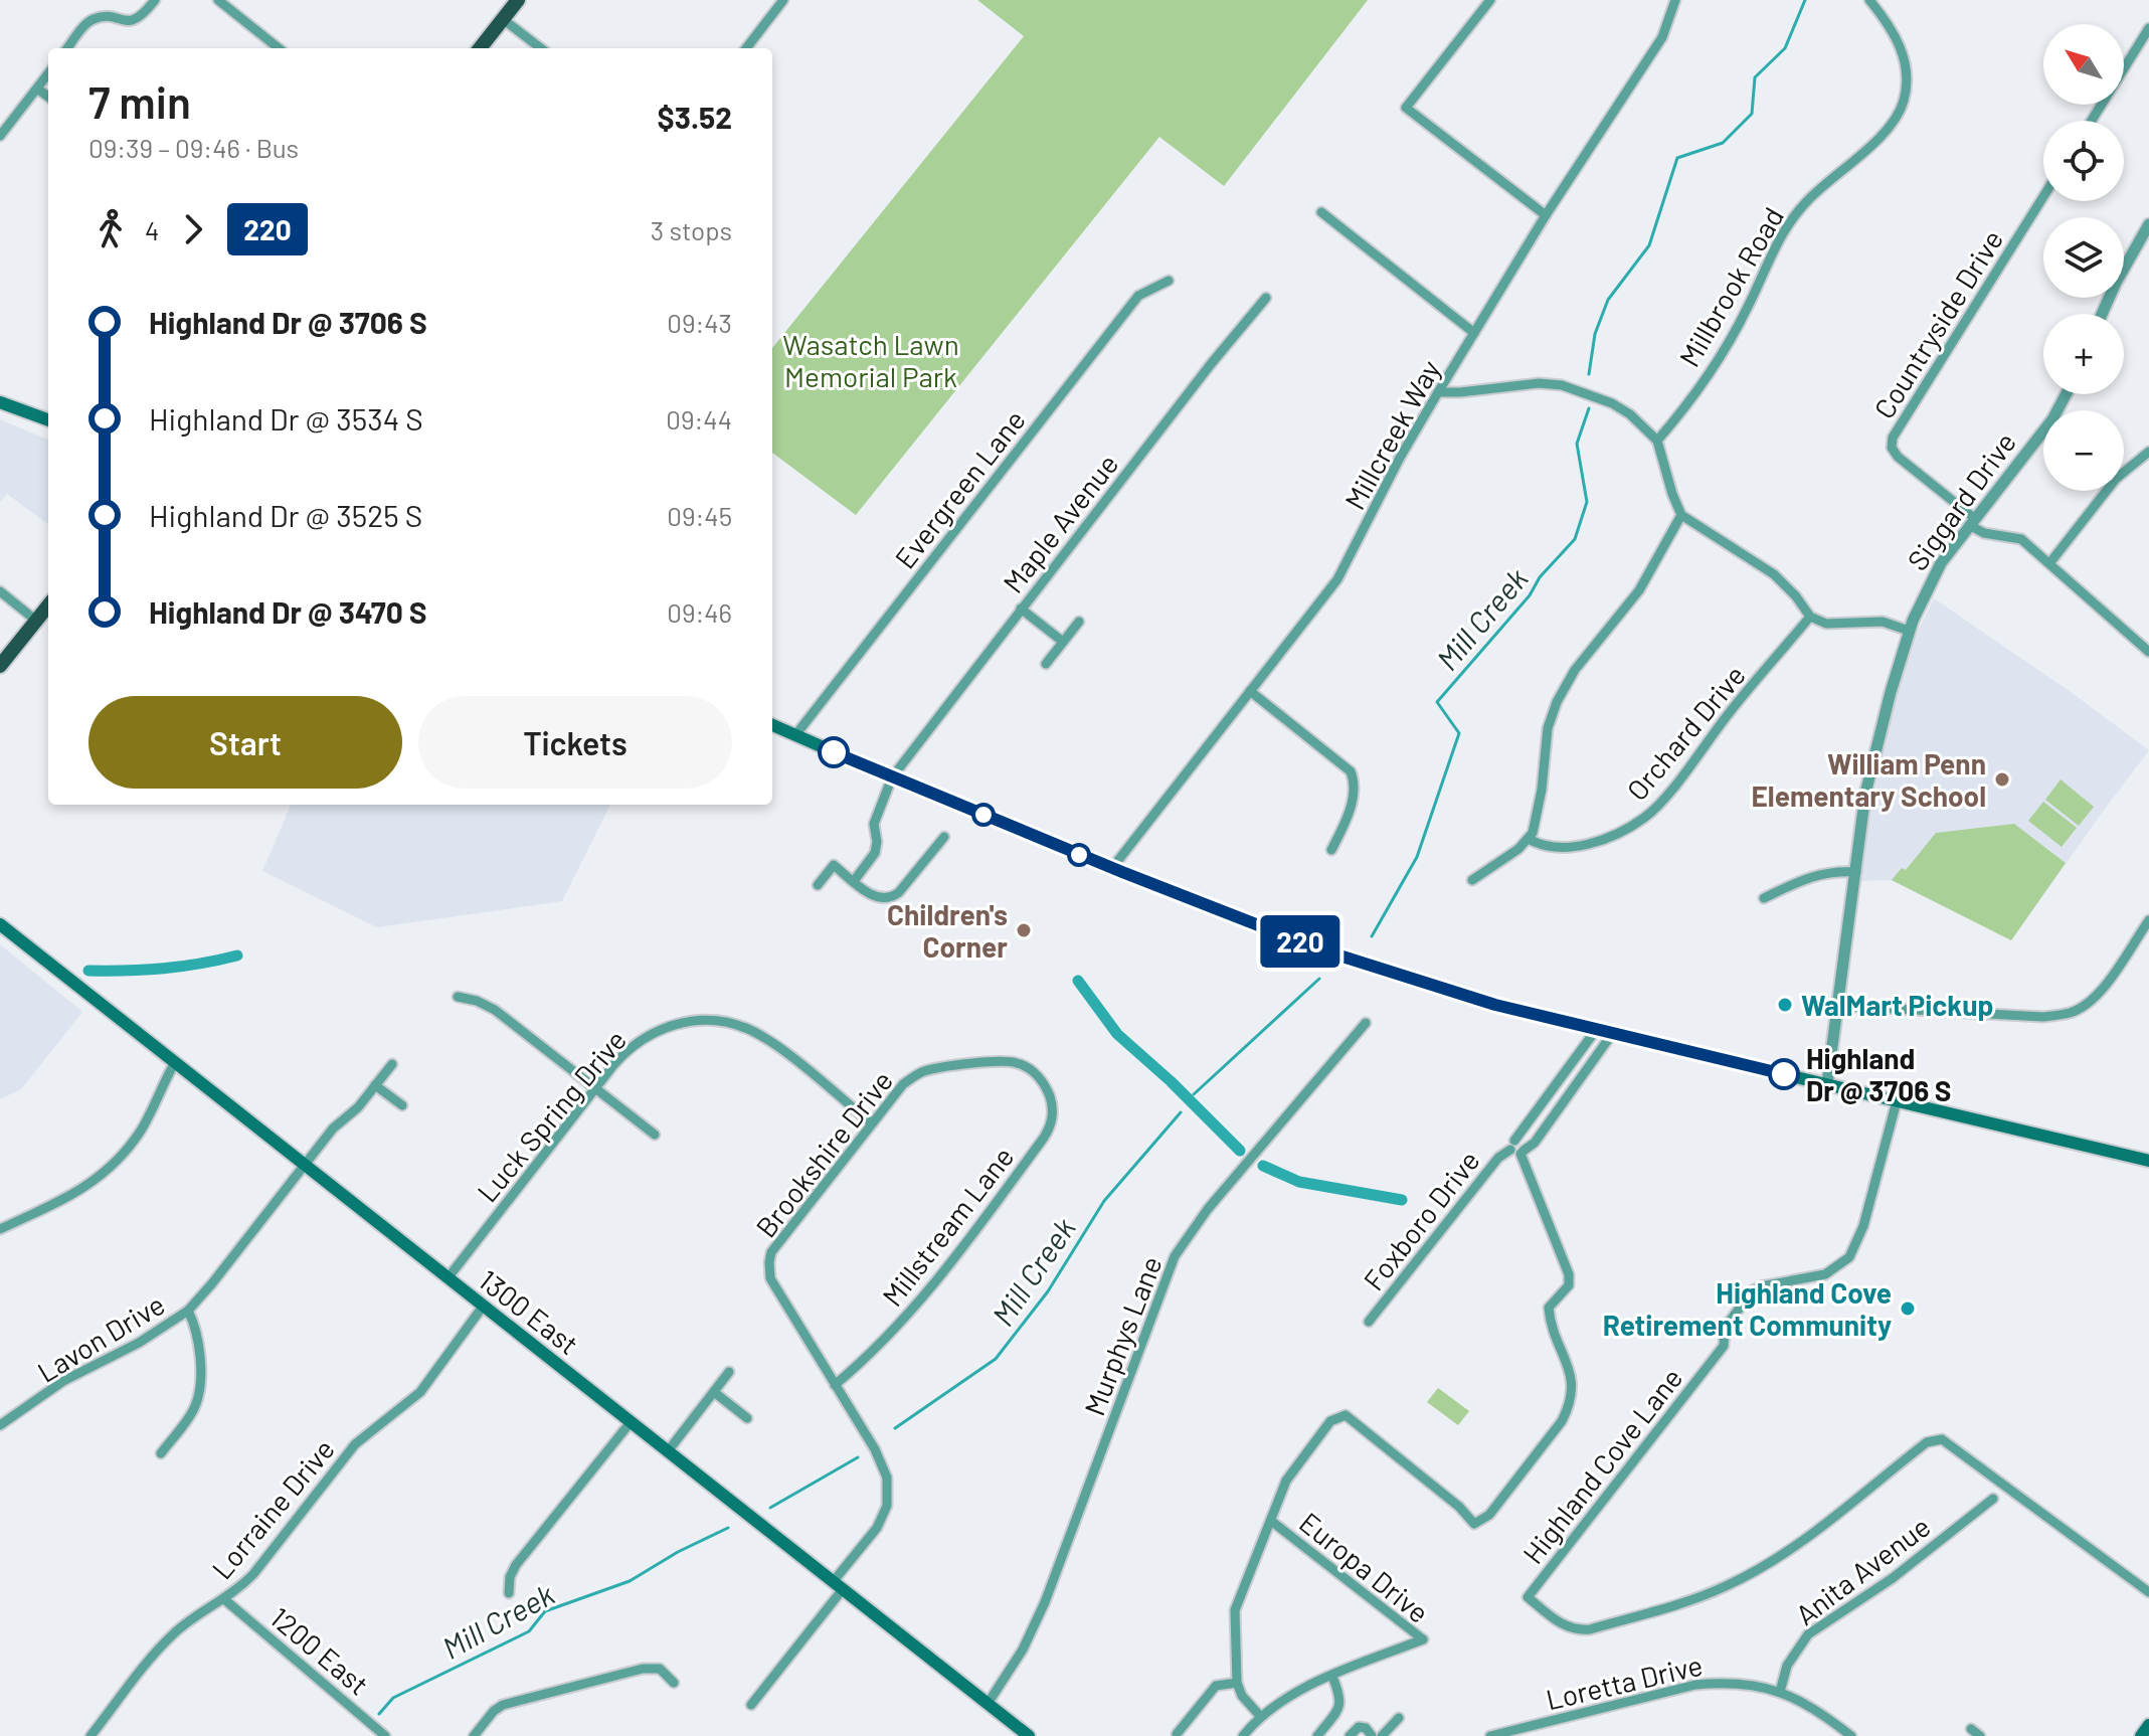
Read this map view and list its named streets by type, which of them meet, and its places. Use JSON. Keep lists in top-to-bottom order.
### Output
{
  "streets": {
    "main road": ["1300 East"],
    "street": [
      "Millbrook Road",
      "Countryside Drive",
      "Millcreek Way",
      "Evergreen Lane",
      "Siggard Drive",
      "Maple Avenue",
      "Orchard Drive",
      "Luck Spring Drive",
      "Brookshire Drive",
      "Foxboro Drive",
      "Millstream Lane",
      "Murphys Lane",
      "Lavon Drive",
      "Highland Cove Lane",
      "Lorraine Drive",
      "Europa Drive",
      "Anita Avenue",
      "1200 East",
      "Loretta Drive"
    ]
  },
  "crossings": [
    ["Countryside Drive", "Siggard Drive"],
    ["Luck Spring Drive", "Brookshire Drive"],
    ["Luck Spring Drive", "1300 East"],
    ["Brookshire Drive", "Millstream Lane"],
    ["Brookshire Drive", "1300 East"],
    ["1300 East", "Murphys Lane"],
    ["1300 East", "Lavon Drive"],
    ["1300 East", "Lorraine Drive"],
    ["Lorraine Drive", "1200 East"],
    ["Anita Avenue", "Loretta Drive"]
  ],
  "water": ["Mill Creek"],
  "parks": ["Wasatch Lawn Memorial Park"],
  "places": [
    "William Penn Elementary School",
    "Children's Corner",
    "WalMart Pickup",
    "Highland Dr @ 3706 S",
    "Highland Cove Retirement Community"
  ],
  "lines": ["bus line 220"],
  "north": "top left",
  "page": {
    "on_map": "220",
    "map_buttons": ["+", "−"],
    "heading": ["7 min", "09:39 – 09:46 · Bus", "$3.52"],
    "legs": ["4", "220", "3 stops"],
    "list": [
      {
        "name": "Highland Dr @ 3706 S",
        "value": "09:43"
      },
      {
        "name": "Highland Dr @ 3534 S",
        "value": "09:44"
      },
      {
        "name": "Highland Dr @ 3525 S",
        "value": "09:45"
      },
      {
        "name": "Highland Dr @ 3470 S",
        "value": "09:46"
      }
    ],
    "buttons": ["Start", "Tickets"]
  }
}
